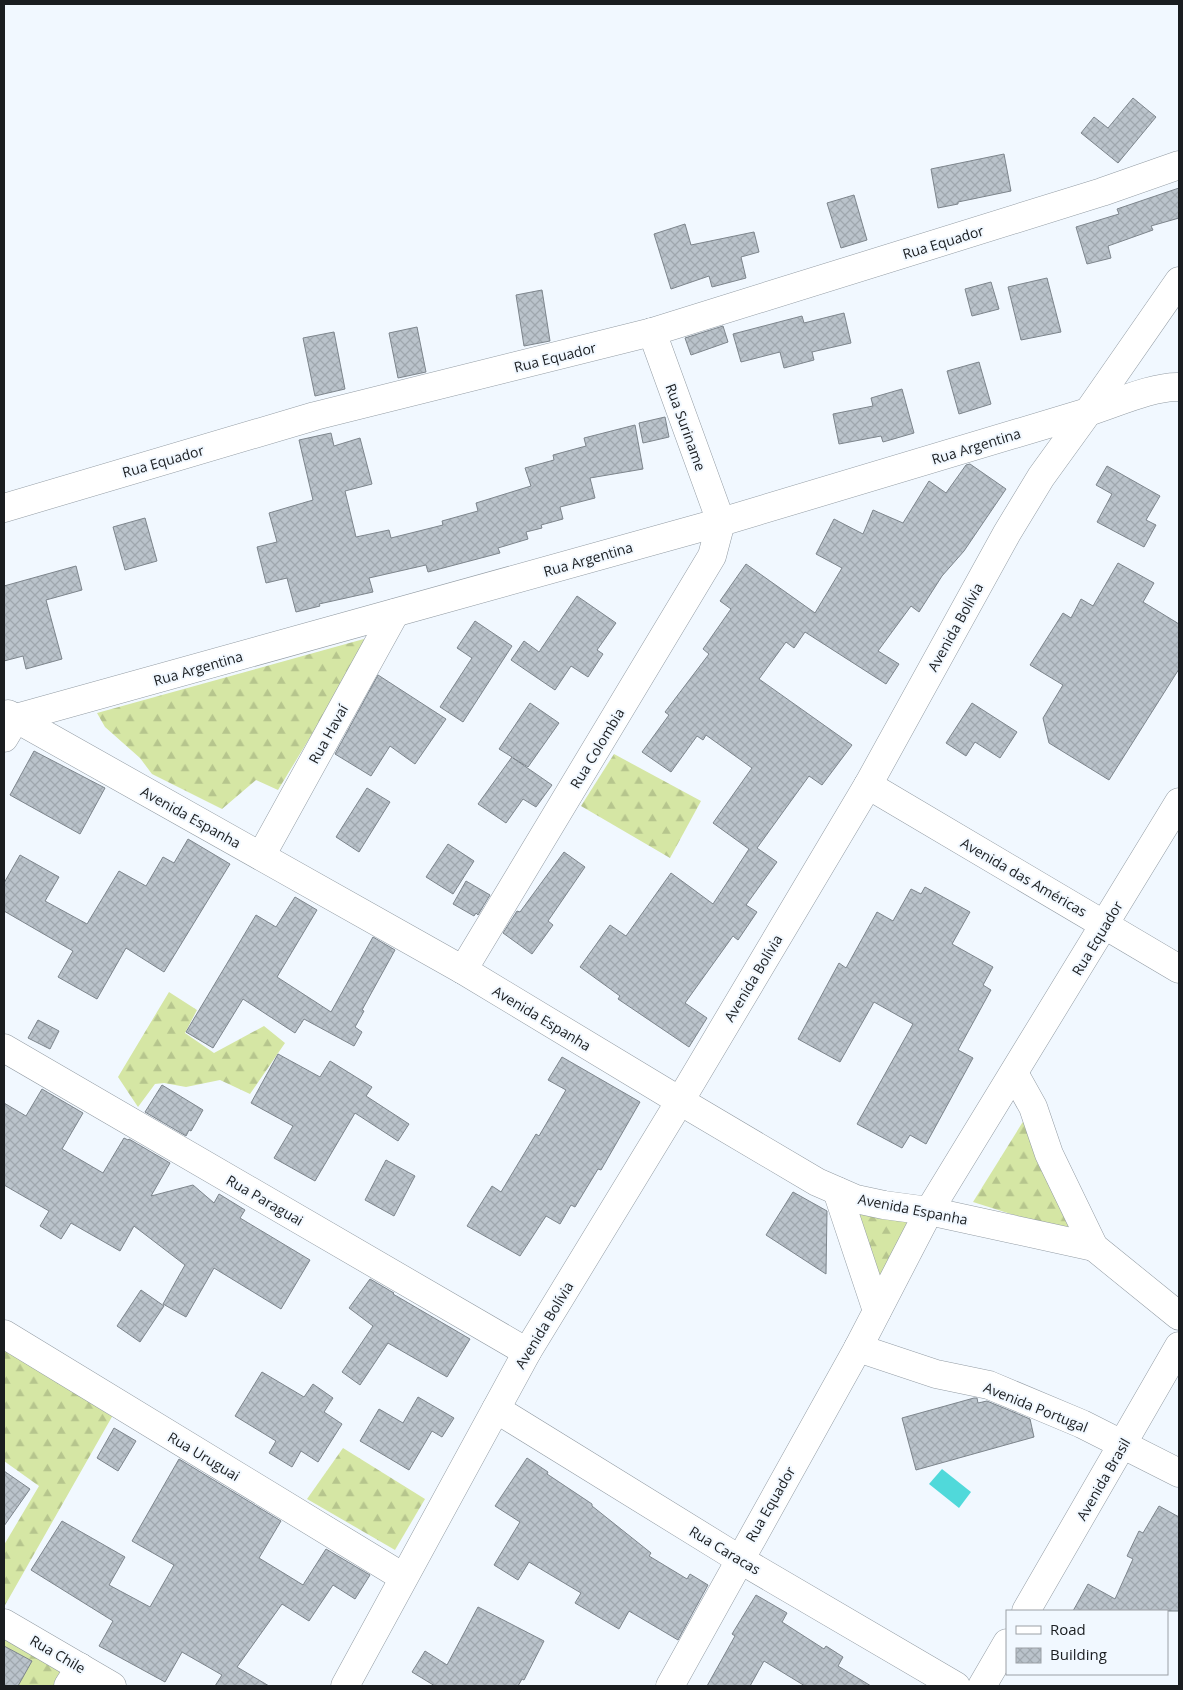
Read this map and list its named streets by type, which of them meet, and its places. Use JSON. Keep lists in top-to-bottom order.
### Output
{
  "streets": {
    "street": [
      "Rua Equador",
      "Rua Suriname",
      "Rua Argentina",
      "Avenida Bolívia",
      "Rua Havaí",
      "Rua Colombia",
      "Avenida Espanha",
      "Avenida das Américas",
      "Rua Paraguai",
      "Avenida Portugal",
      "Rua Uruguai",
      "Avenida Brasil",
      "Rua Caracas",
      "Rua Chile"
    ]
  },
  "crossings": [
    ["Rua Equador", "Rua Suriname"],
    ["Rua Equador", "Avenida Espanha"],
    ["Rua Equador", "Avenida das Américas"],
    ["Rua Equador", "Avenida Portugal"],
    ["Rua Equador", "Rua Caracas"],
    ["Rua Suriname", "Rua Argentina"],
    ["Rua Suriname", "Rua Colombia"],
    ["Rua Argentina", "Avenida Bolívia"],
    ["Rua Argentina", "Rua Havaí"],
    ["Rua Argentina", "Rua Colombia"],
    ["Rua Argentina", "Avenida Espanha"],
    ["Avenida Bolívia", "Avenida Espanha"],
    ["Avenida Bolívia", "Avenida das Américas"],
    ["Avenida Bolívia", "Rua Paraguai"],
    ["Avenida Bolívia", "Rua Uruguai"],
    ["Avenida Bolívia", "Rua Caracas"],
    ["Rua Havaí", "Avenida Espanha"],
    ["Rua Colombia", "Avenida Espanha"],
    ["Avenida Portugal", "Avenida Brasil"]
  ],
  "legend": ["Road", "Building"]
}
